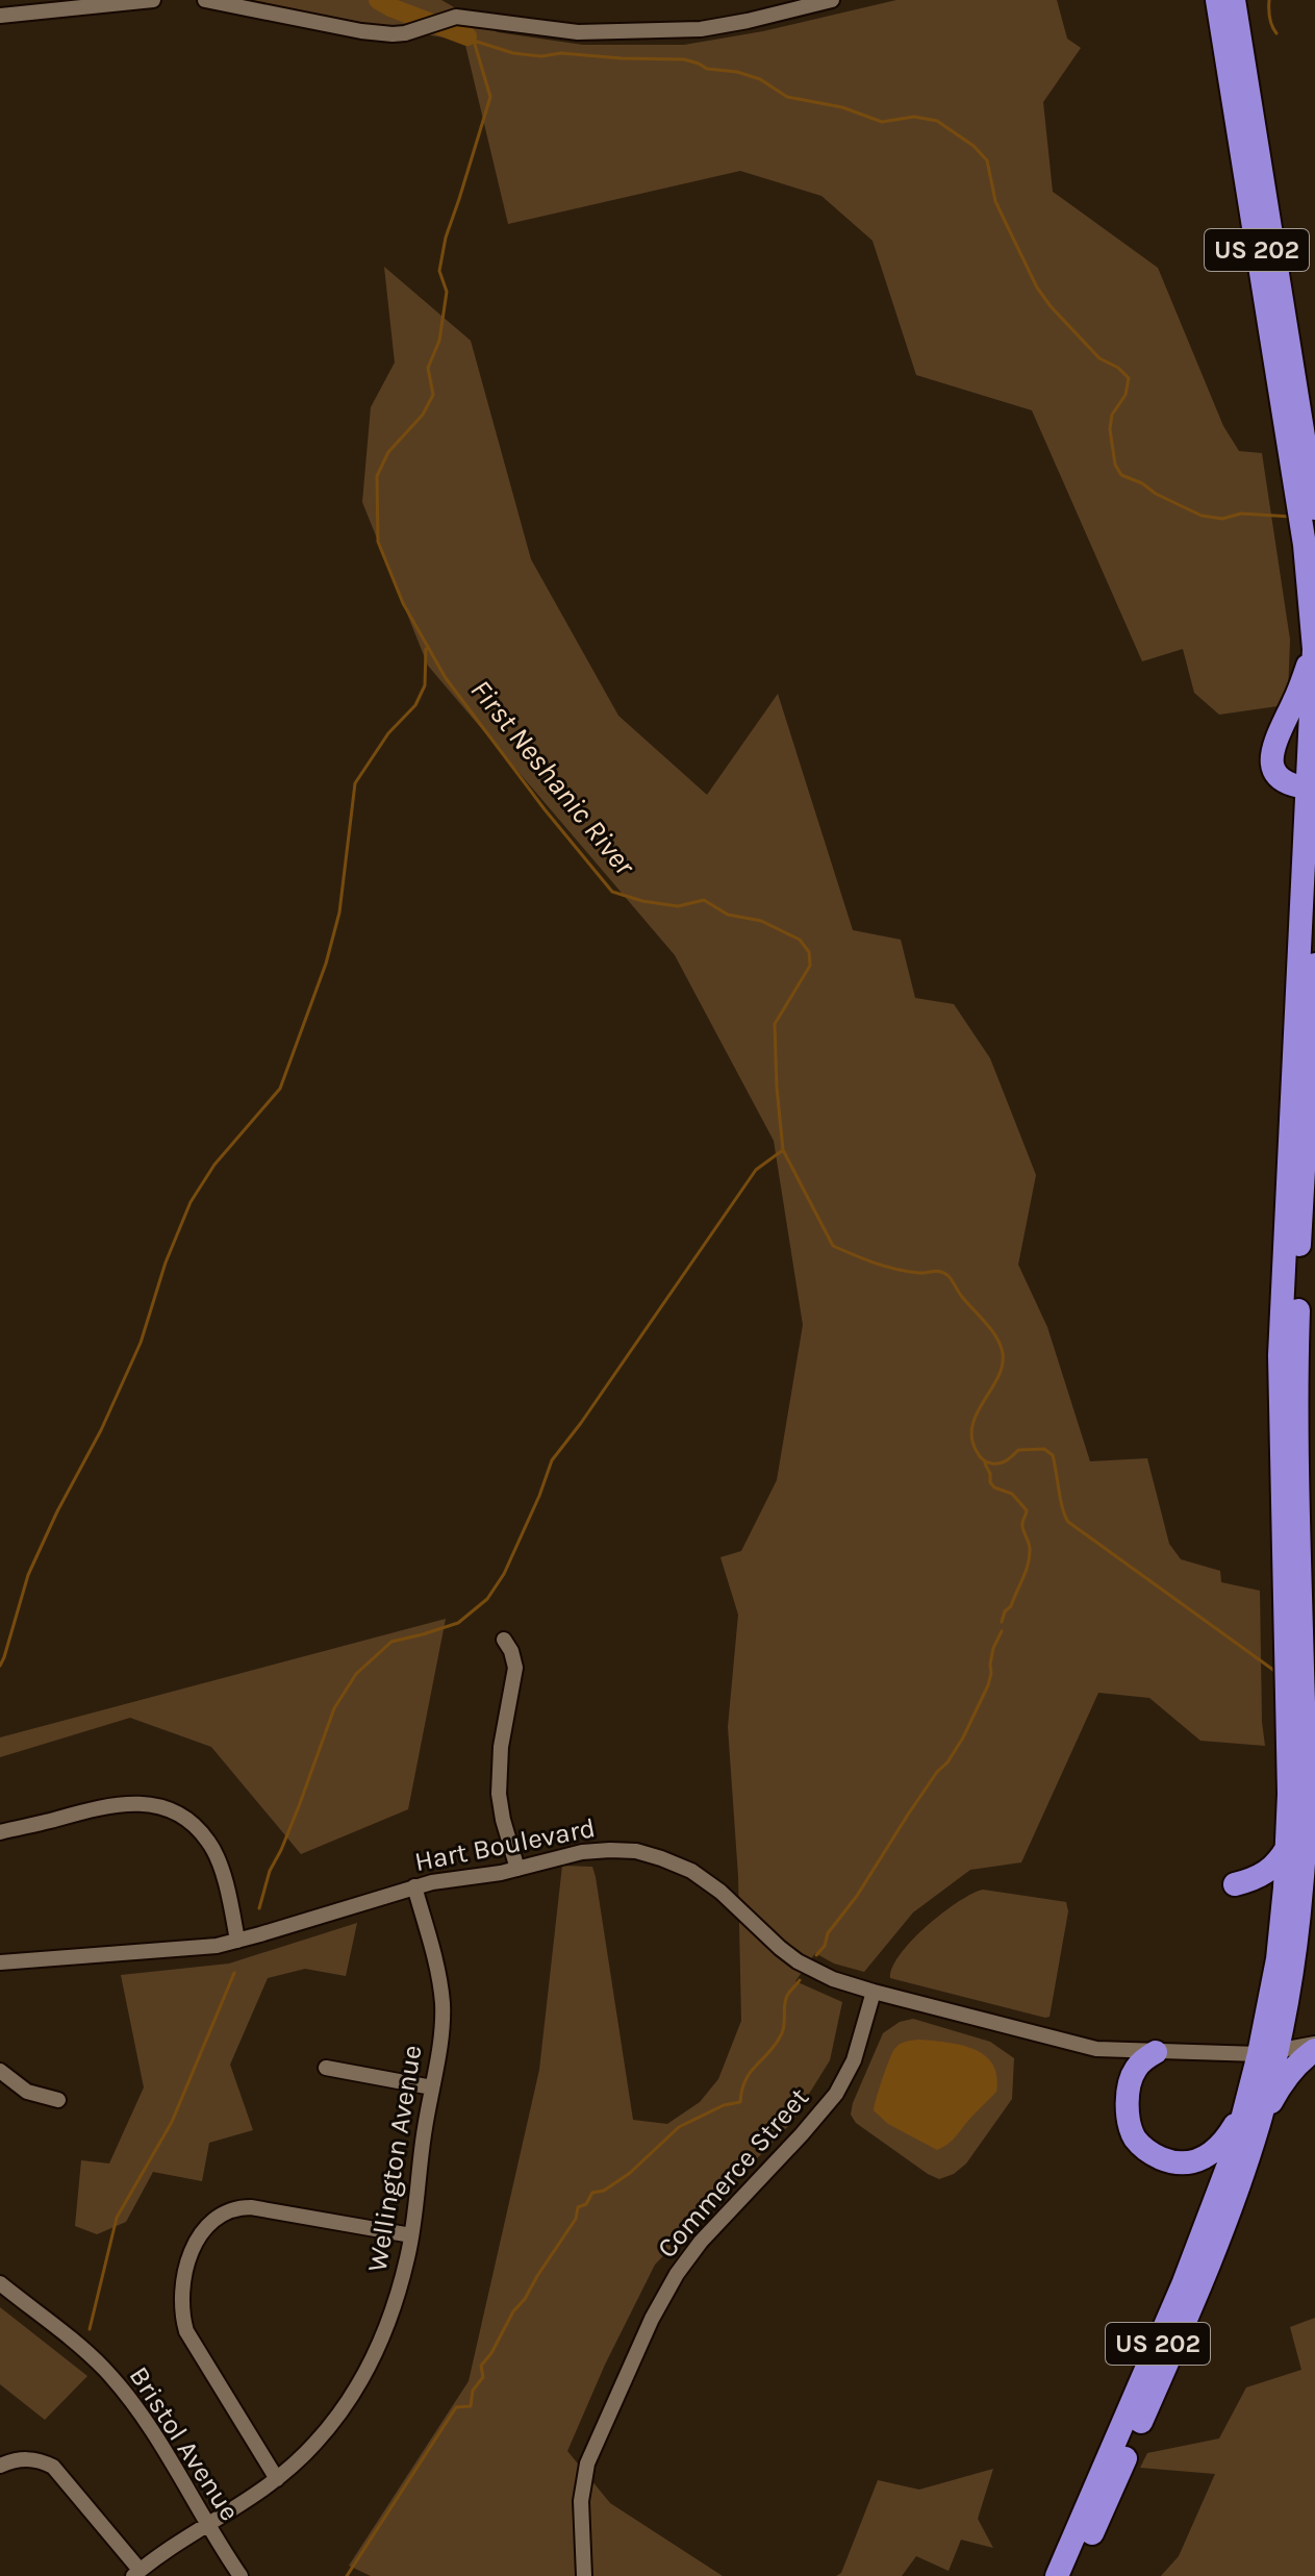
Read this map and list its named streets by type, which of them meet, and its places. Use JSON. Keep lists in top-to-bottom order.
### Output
{
  "streets": {
    "highway": ["US 202"],
    "street": [
      "Hart Boulevard",
      "Wellington Avenue",
      "Commerce Street",
      "Bristol Avenue"
    ]
  },
  "crossings": [
    ["US 202", "Hart Boulevard"],
    ["Hart Boulevard", "Wellington Avenue"],
    ["Hart Boulevard", "Commerce Street"],
    ["Wellington Avenue", "Bristol Avenue"]
  ],
  "water": ["First Neshanic River"]
}
